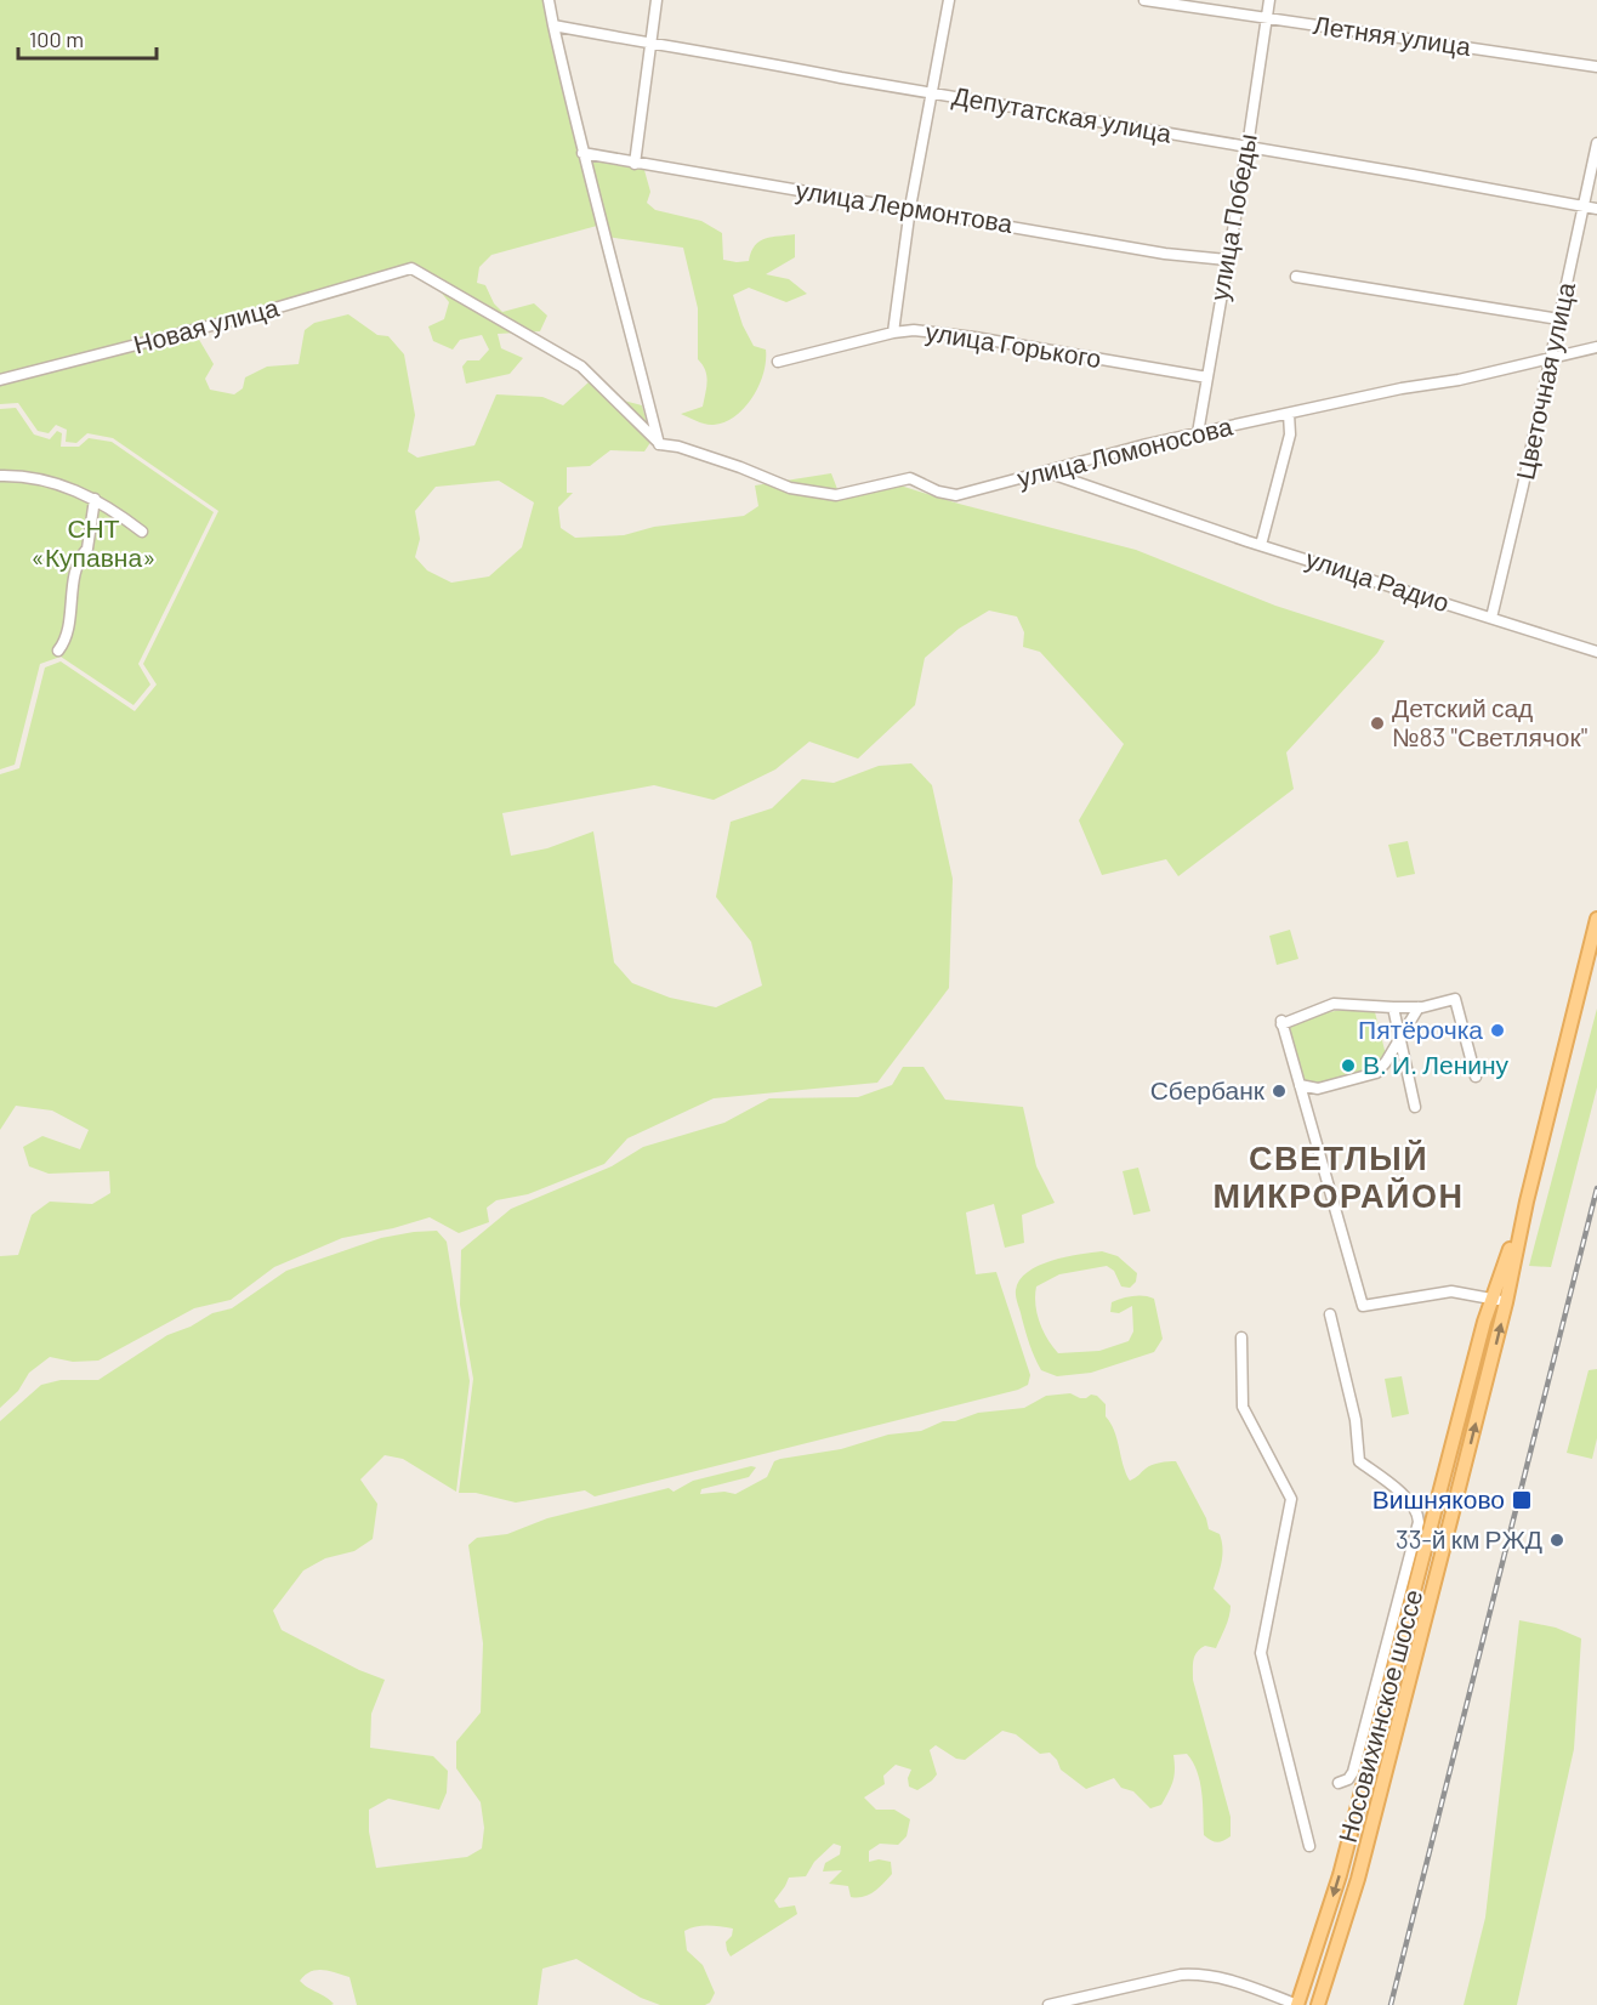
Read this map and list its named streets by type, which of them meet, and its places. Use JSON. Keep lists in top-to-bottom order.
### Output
{
  "streets": {
    "main road": ["Носовихинское шоссе"],
    "street": [
      "Летняя улица",
      "Депутатская улица",
      "улица Лермонтова",
      "улица Победы",
      "Новая улица",
      "улица Горького",
      "Цветочная улица",
      "улица Ломоносова",
      "улица Радио"
    ]
  },
  "crossings": [
    ["Летняя улица", "улица Победы"],
    ["Депутатская улица", "улица Победы"],
    ["Депутатская улица", "Цветочная улица"],
    ["улица Лермонтова", "улица Победы"],
    ["улица Победы", "улица Горького"],
    ["улица Победы", "улица Ломоносова"],
    ["Новая улица", "улица Ломоносова"],
    ["Цветочная улица", "улица Ломоносова"],
    ["Цветочная улица", "улица Радио"],
    ["улица Ломоносова", "улица Радио"]
  ],
  "districts": ["СВЕТЛЫЙ МИКРОРАЙОН"],
  "parks": ["СНТ «Купавна»"],
  "places": {
    "other": [
      "Детский сад №83 \"Светлячок\"",
      "Пятёрочка",
      "В. И. Ленину",
      "Сбербанк",
      "33-й км РЖД"
    ],
    "transit": ["Вишняково"]
  },
  "scale_bar": "100 m"
}
